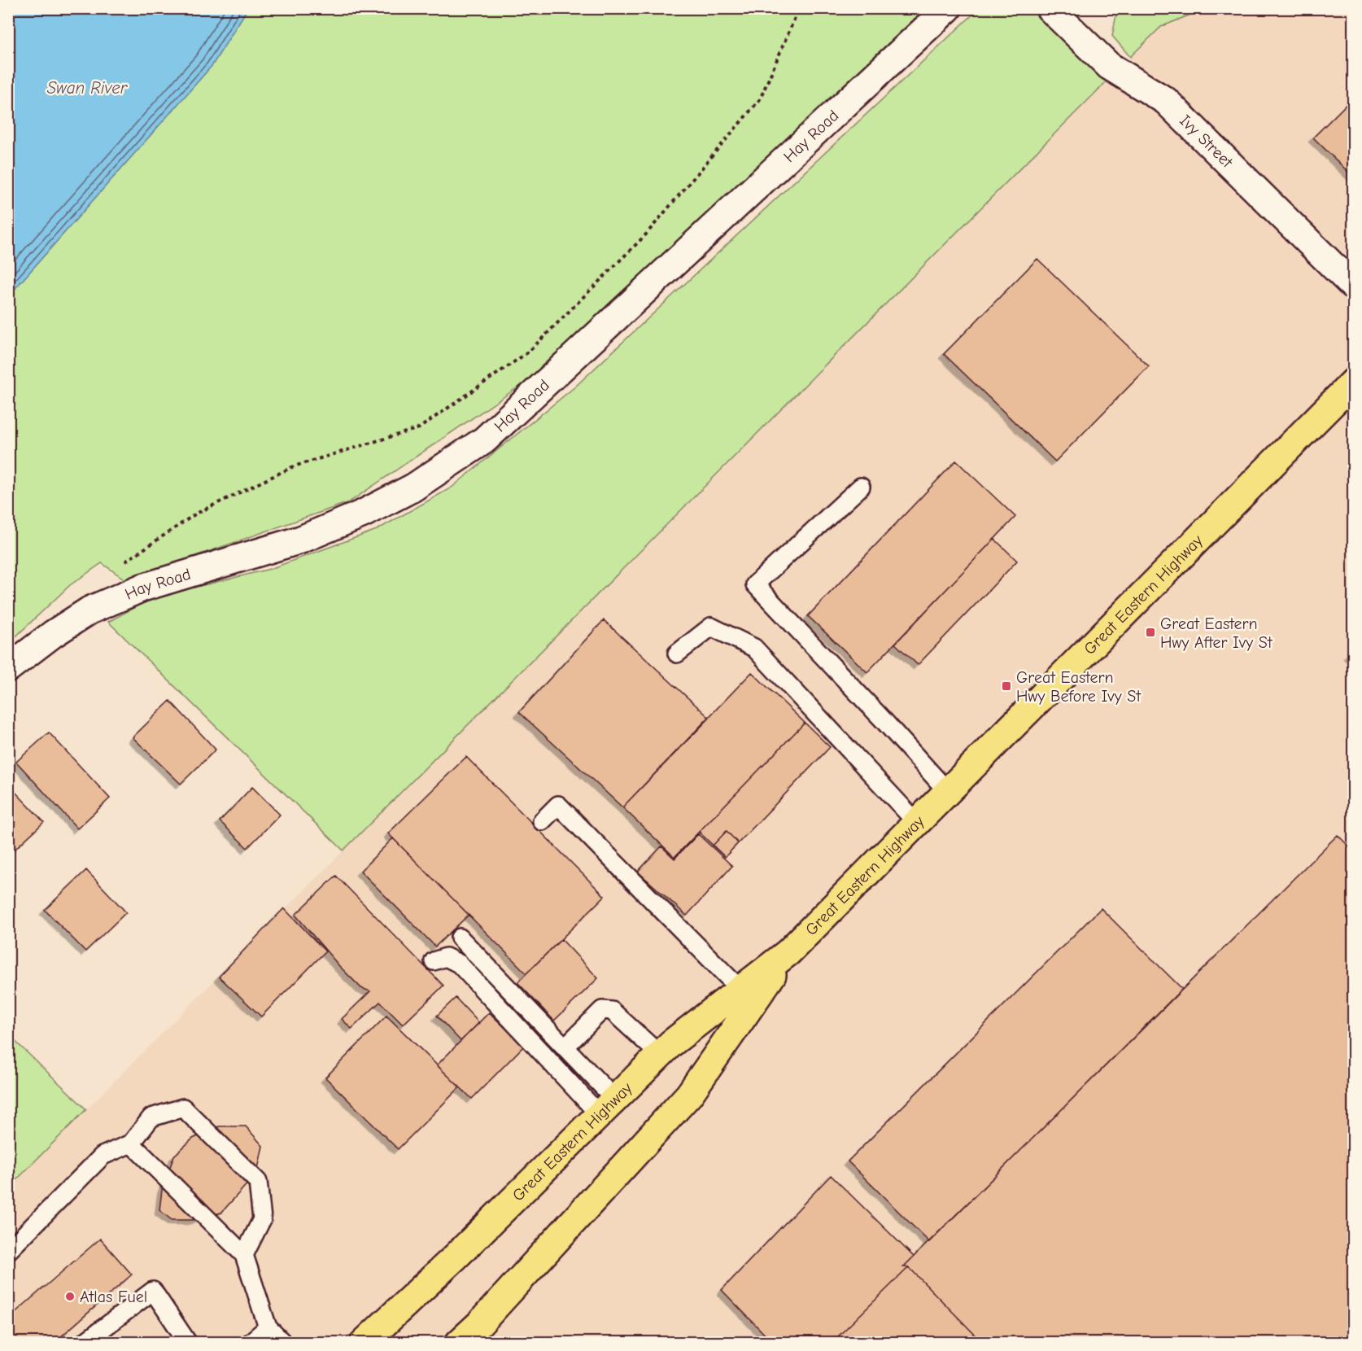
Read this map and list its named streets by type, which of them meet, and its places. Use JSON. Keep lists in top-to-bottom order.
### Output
{
  "streets": {
    "highway": ["Great Eastern Highway"],
    "street": ["Hay Road", "Ivy Street"]
  },
  "water": ["Swan River"],
  "places": {
    "transit": ["Great Eastern Hwy After Ivy St", "Great Eastern Hwy Before Ivy St"],
    "other": ["Atlas Fuel"]
  }
}
